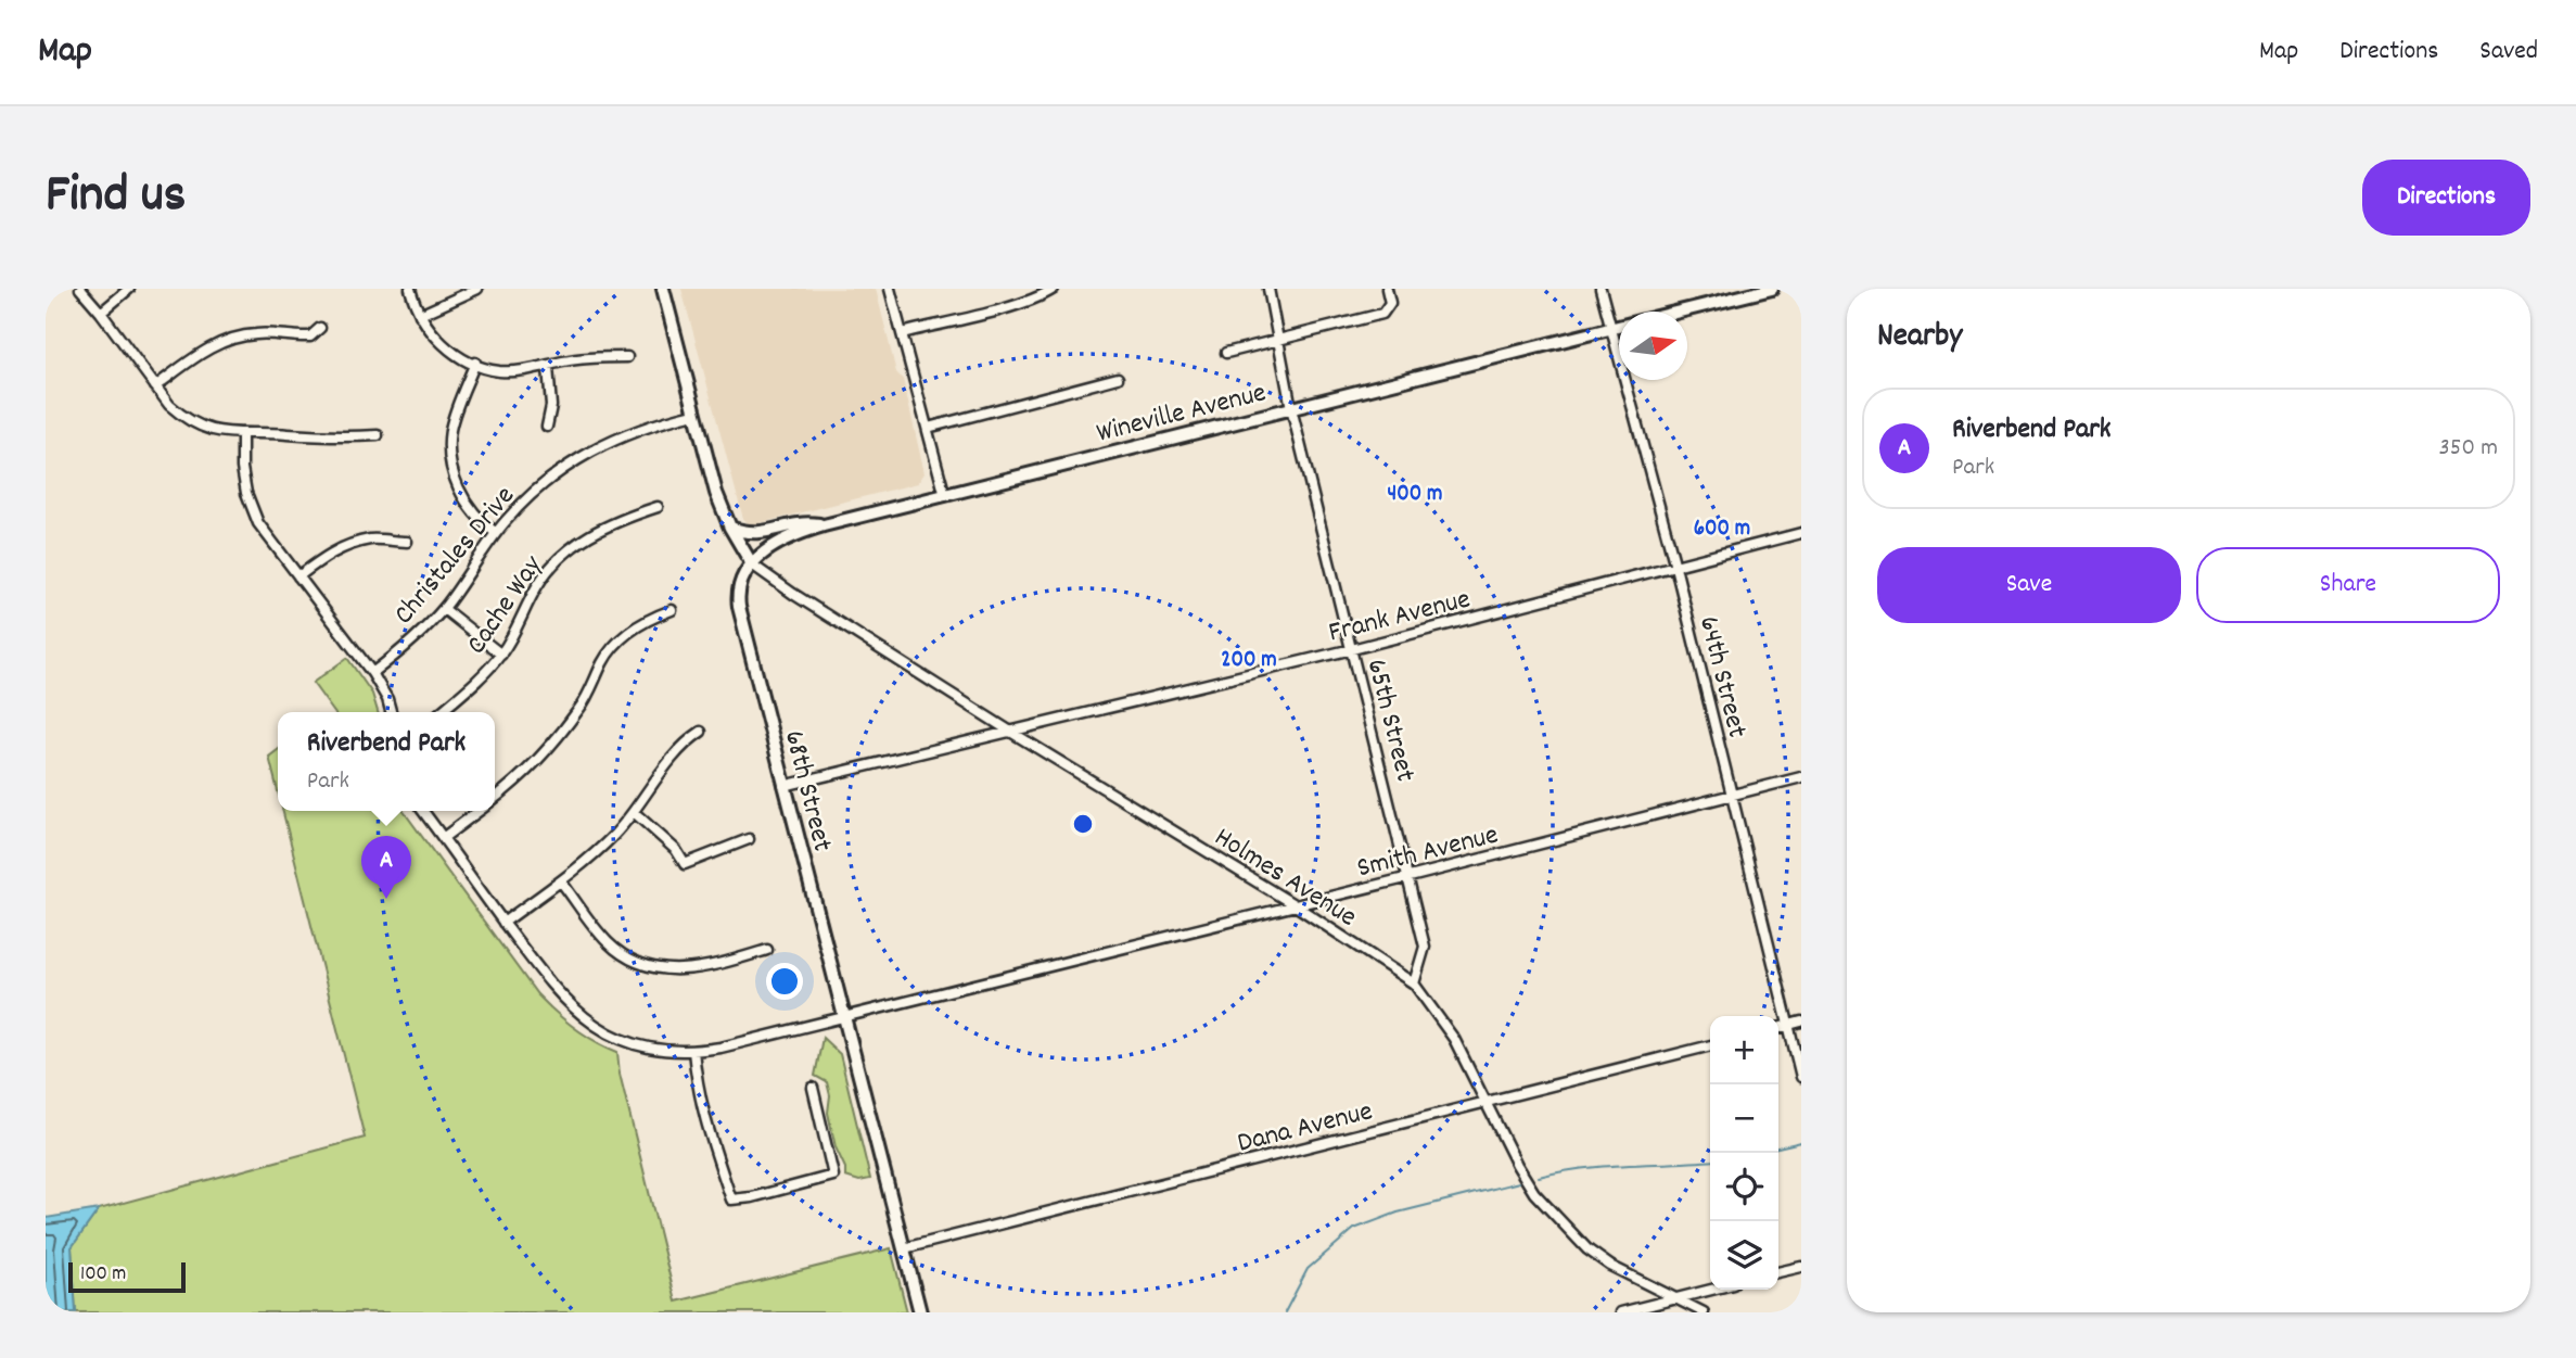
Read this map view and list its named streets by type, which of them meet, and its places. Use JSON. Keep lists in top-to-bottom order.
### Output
{
  "streets": {
    "street": [
      "Wineville Avenue",
      "Christales Drive",
      "Cache Way",
      "Frank Avenue",
      "64th Street",
      "65th Street",
      "68th Street",
      "Smith Avenue",
      "Holmes Avenue",
      "Dana Avenue"
    ]
  },
  "crossings": [
    ["Wineville Avenue", "64th Street"],
    ["Wineville Avenue", "65th Street"],
    ["Wineville Avenue", "68th Street"],
    ["Wineville Avenue", "Holmes Avenue"],
    ["Frank Avenue", "64th Street"],
    ["Frank Avenue", "65th Street"],
    ["Frank Avenue", "68th Street"],
    ["Frank Avenue", "Holmes Avenue"],
    ["64th Street", "Smith Avenue"],
    ["65th Street", "Smith Avenue"],
    ["65th Street", "Holmes Avenue"],
    ["68th Street", "Smith Avenue"],
    ["68th Street", "Holmes Avenue"],
    ["68th Street", "Dana Avenue"],
    ["Smith Avenue", "Holmes Avenue"],
    ["Holmes Avenue", "Dana Avenue"]
  ],
  "scale_bar": "100 m",
  "north": "right",
  "page": {
    "header": "Map",
    "nav": ["Map", "Directions", "Saved"],
    "title": "Find us",
    "buttons": [
      "Directions",
      ["Save", "Share"]
    ],
    "heading": "Nearby",
    "list": [
      {
        "mark": "A",
        "name": "Riverbend Park",
        "note": "Park",
        "value": "350 m"
      }
    ],
    "popup": ["Riverbend Park", "Park"],
    "pins": "A",
    "map_buttons": ["+", "−"],
    "scale": "100 m"
  },
  "rings": ["400 m", "600 m", "200 m"]
}
